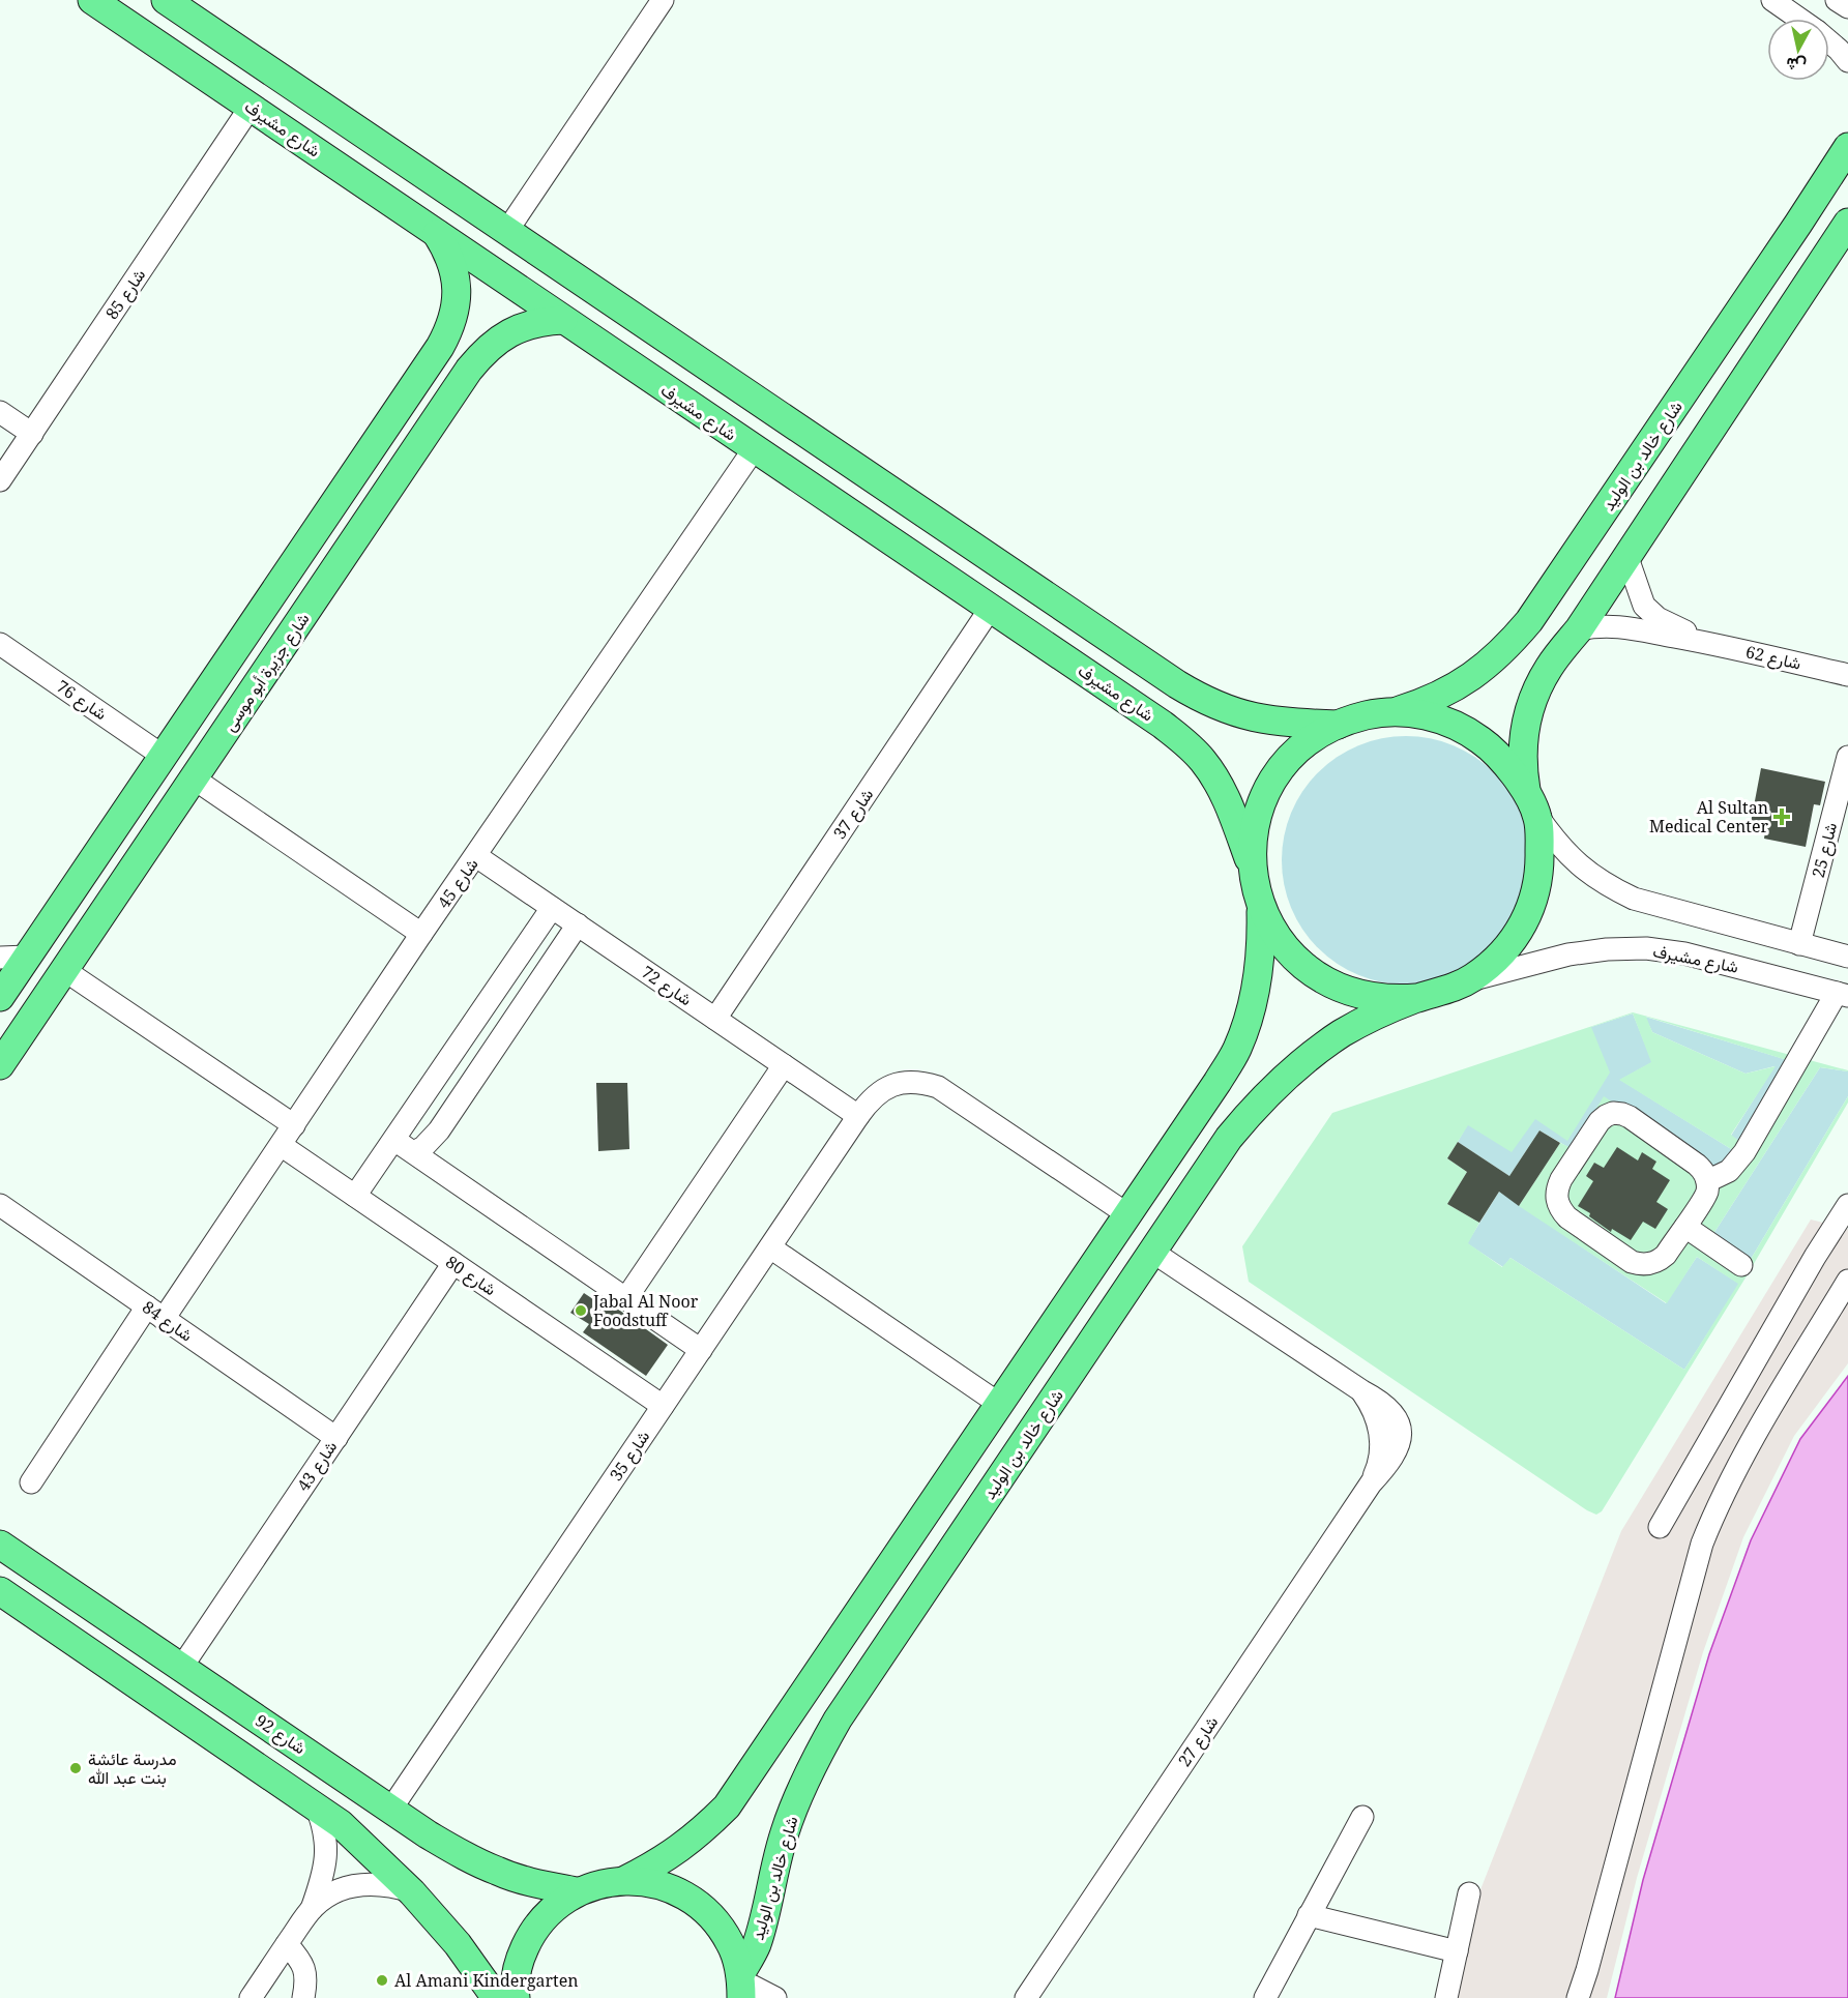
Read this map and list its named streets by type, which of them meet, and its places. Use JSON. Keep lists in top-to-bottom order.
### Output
{
  "streets": {
    "main road": [
      "شارع مشيرف",
      "شارع خالد بن الوليد",
      "شارع جزيرة أبو موسى",
      "شارع 92"
    ],
    "street": [
      "شارع 85",
      "شارع 62",
      "شارع 76",
      "شارع 37",
      "شارع 25",
      "شارع 45",
      "شارع 72",
      "شارع 80",
      "شارع 84",
      "شارع 35",
      "شارع 43",
      "شارع 27"
    ]
  },
  "crossings": [
    ["شارع مشيرف", "شارع 85"],
    ["شارع مشيرف", "شارع جزيرة أبو موسى"],
    ["شارع مشيرف", "شارع 37"],
    ["شارع مشيرف", "شارع 45"],
    ["شارع خالد بن الوليد", "شارع 27"],
    ["شارع 37", "شارع 72"],
    ["شارع 45", "شارع 72"],
    ["شارع 45", "شارع 80"],
    ["شارع 45", "شارع 84"],
    ["شارع 72", "شارع 35"],
    ["شارع 80", "شارع 35"],
    ["شارع 80", "شارع 43"],
    ["شارع 84", "شارع 43"],
    ["شارع 35", "شارع 92"],
    ["شارع 43", "شارع 92"]
  ],
  "places": {
    "health": ["Al Sultan Medical Center"],
    "other": ["Jabal Al Noor Foodstuff", "مدرسة عائشة بنت عبد الله", "Al Amani Kindergarten"]
  },
  "north": "bottom"
}
